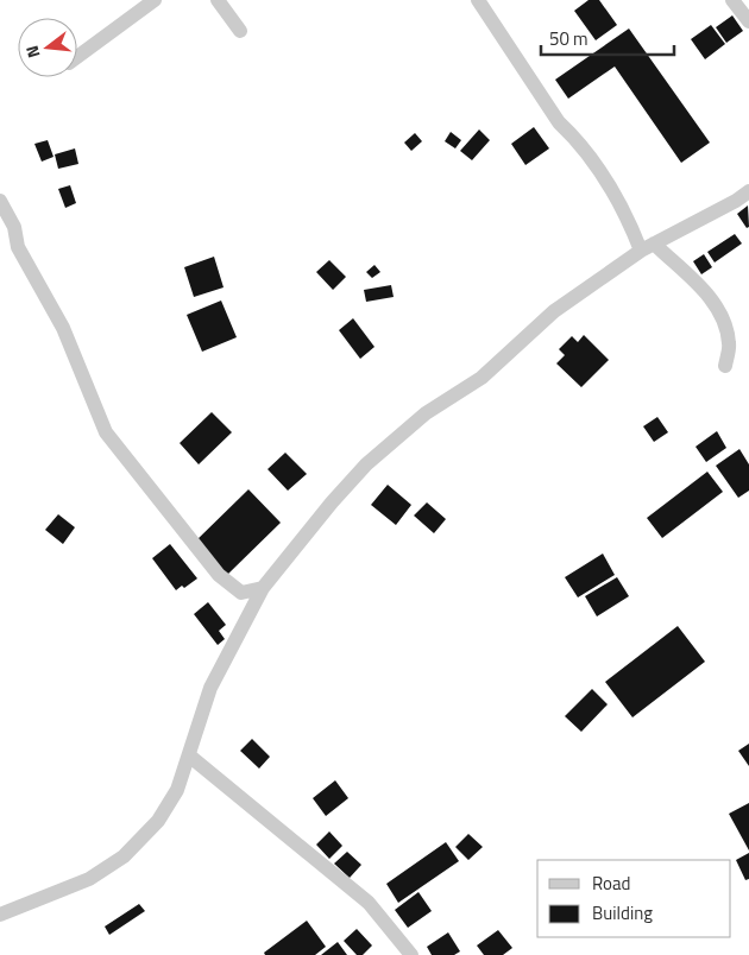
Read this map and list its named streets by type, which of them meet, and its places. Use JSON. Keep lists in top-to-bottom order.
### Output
{
  "legend": ["Road", "Building"],
  "scale_bar": "50 m",
  "north": "left"
}
